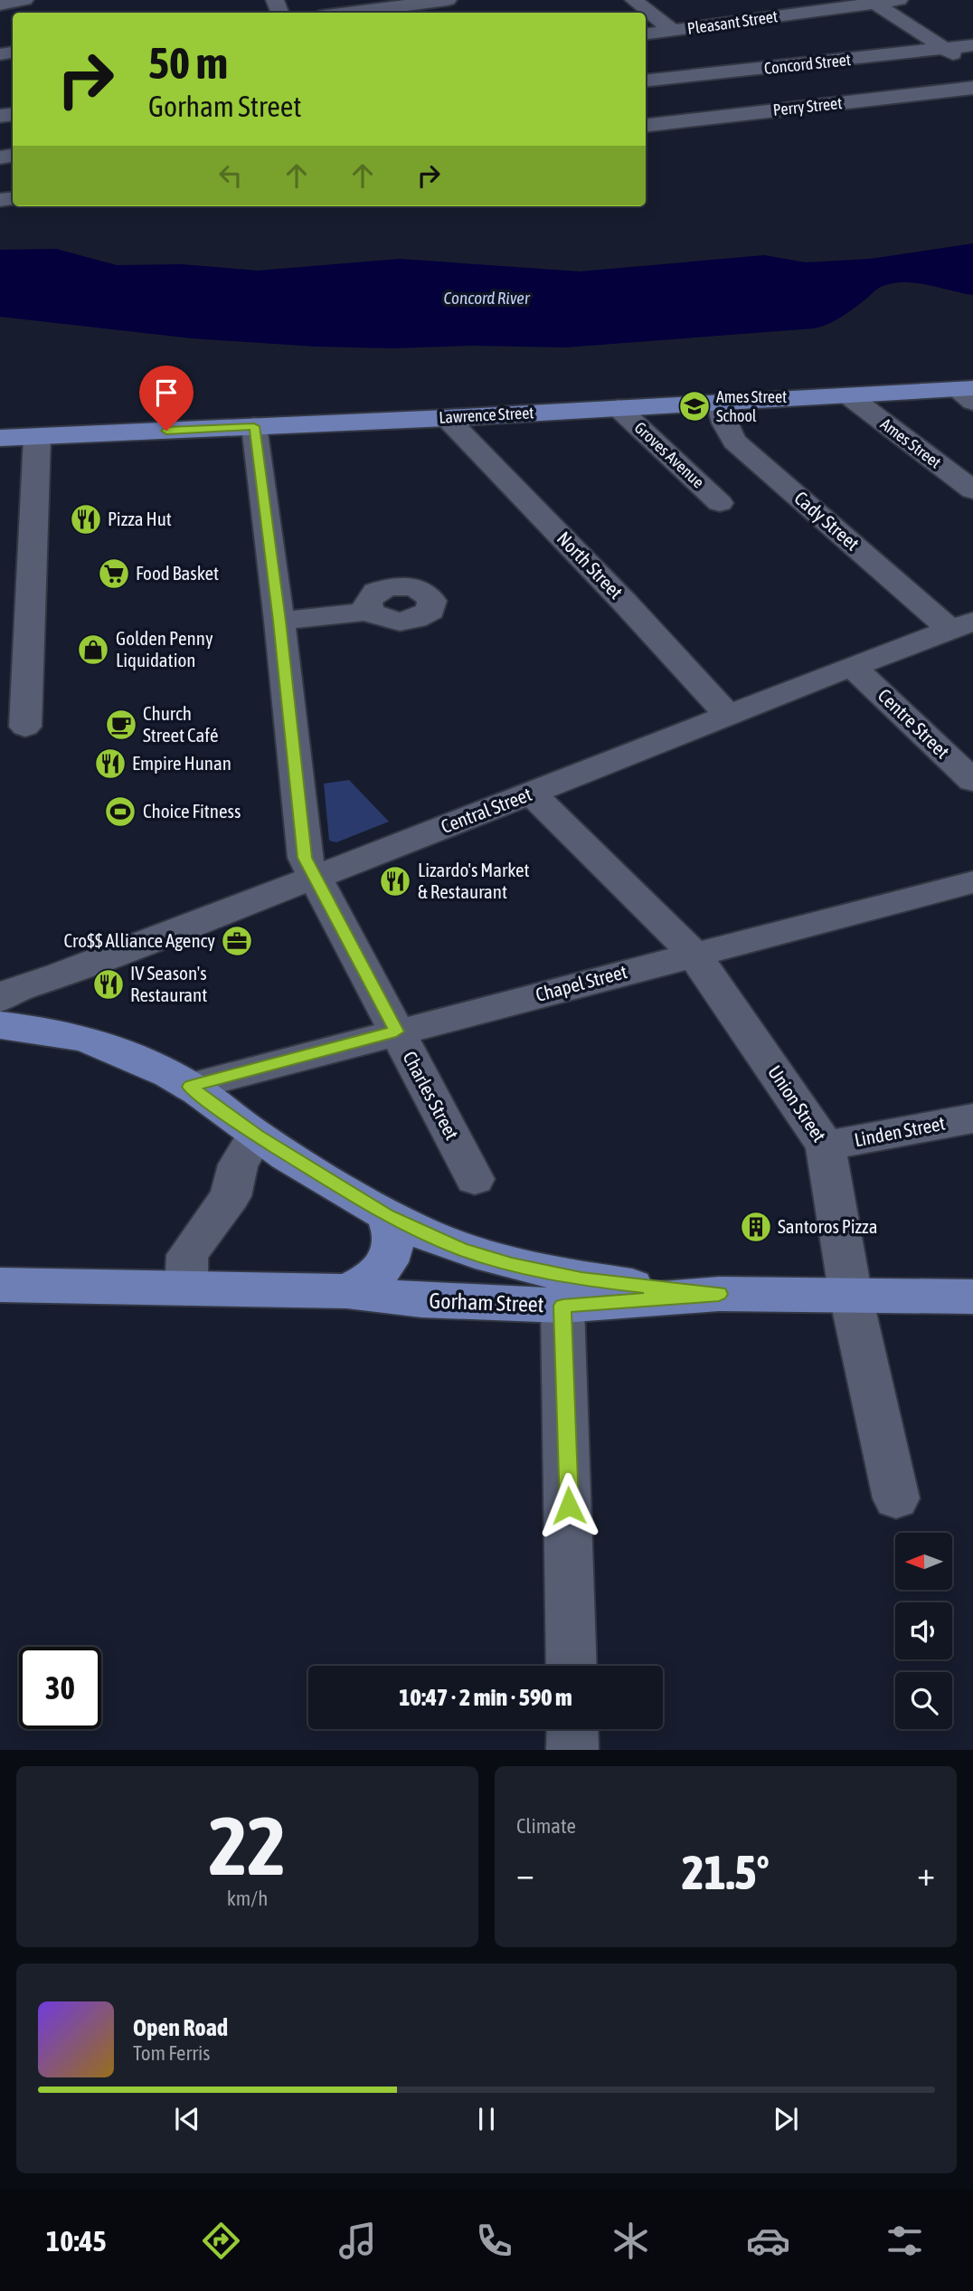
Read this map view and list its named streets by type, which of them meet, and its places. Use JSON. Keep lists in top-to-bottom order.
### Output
{
  "streets": {
    "main road": ["Lawrence Street", "Gorham Street"],
    "street": [
      "Pleasant Street",
      "Concord Street",
      "Perry Street",
      "Ames Street",
      "Groves Avenue",
      "Cady Street",
      "North Street",
      "Centre Street",
      "Central Street",
      "Chapel Street",
      "Charles Street",
      "Union Street",
      "Linden Street"
    ]
  },
  "crossings": [
    ["Lawrence Street", "Ames Street"],
    ["Lawrence Street", "Groves Avenue"],
    ["Lawrence Street", "Cady Street"],
    ["Lawrence Street", "North Street"],
    ["Lawrence Street", "Charles Street"],
    ["Cady Street", "Central Street"],
    ["North Street", "Central Street"],
    ["Centre Street", "Central Street"],
    ["Central Street", "Charles Street"],
    ["Central Street", "Union Street"],
    ["Chapel Street", "Charles Street"],
    ["Chapel Street", "Union Street"],
    ["Union Street", "Linden Street"],
    ["Union Street", "Gorham Street"]
  ],
  "water": ["Concord River"],
  "places": {
    "school or university": ["Ames Street School"],
    "restaurant": [
      "Pizza Hut",
      "Empire Hunan",
      "Lizardo's Market & Restaurant",
      "IV Season's Restaurant"
    ],
    "supermarket": ["Food Basket"],
    "shop": ["Golden Penny Liquidation"],
    "cafe": ["Church Street Café"],
    "sports": ["Choice Fitness"],
    "office": ["Cro$$ Alliance Agency"],
    "building": ["Santoros Pizza"]
  },
  "north": "left",
  "page": {
    "turn": ["50 m", "Gorham Street"],
    "limit": "30",
    "trip": "10:47 · 2 min · 590 m",
    "tile": [
      ["22", "km/h"],
      "Climate"
    ],
    "heat": ["−", "21.5°", "+"],
    "song": ["Open Road", "Tom Ferris"],
    "tabs": "10:45"
  }
}
